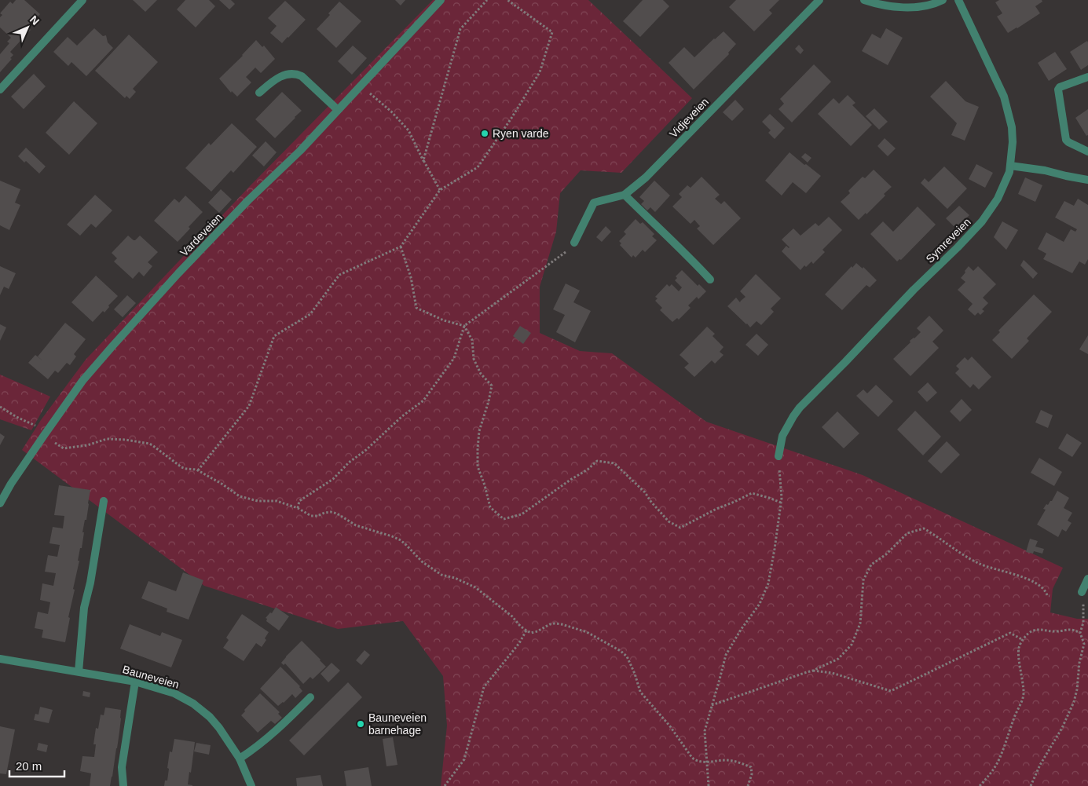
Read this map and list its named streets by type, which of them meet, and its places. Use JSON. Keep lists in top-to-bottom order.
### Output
{
  "streets": {
    "street": [
      "Vidjeveien",
      "Vardeveien",
      "Symreveien",
      "Bauneveien"
    ]
  },
  "places": ["Ryen varde", "Bauneveien barnehage"],
  "scale_bar": "20 m",
  "north": "top right"
}
